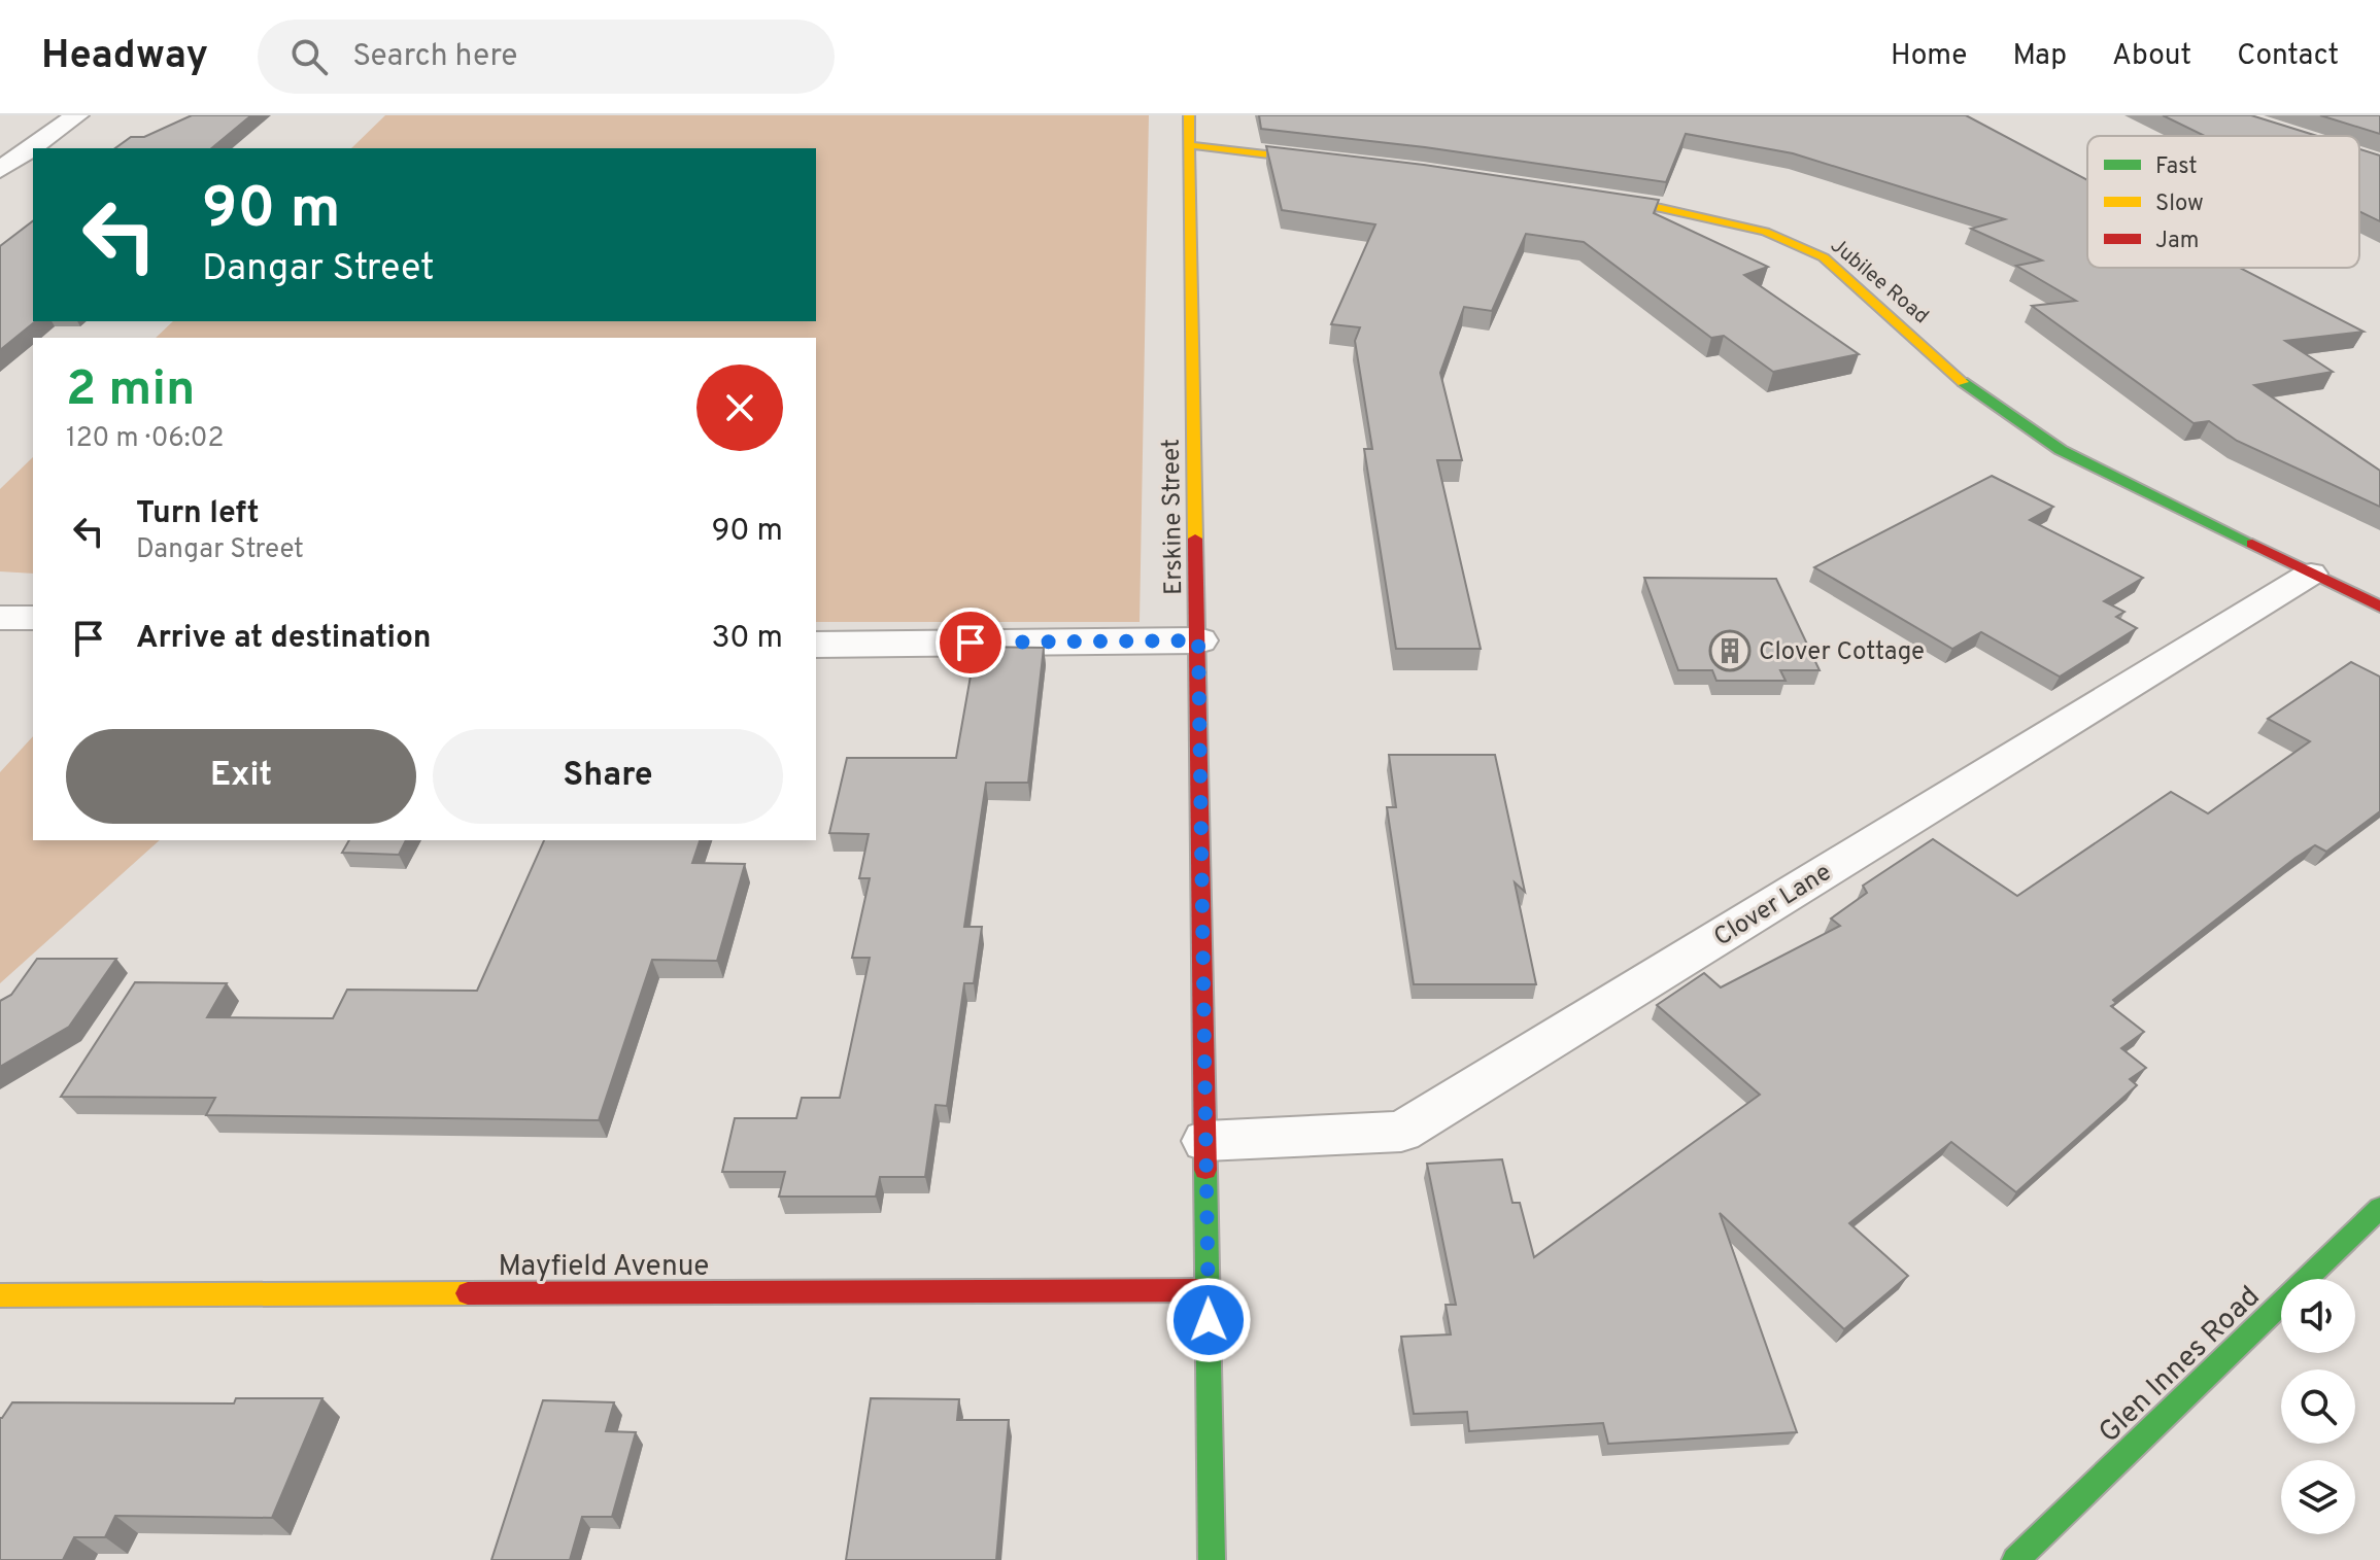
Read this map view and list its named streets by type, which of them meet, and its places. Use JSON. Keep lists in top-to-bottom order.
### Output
{
  "streets": {
    "street": [
      "Jubilee Road",
      "Erskine Street",
      "Mayfield Avenue",
      "Glen Innes Road"
    ],
    "lane": ["Clover Lane"]
  },
  "crossings": [
    ["Jubilee Road", "Clover Lane"],
    ["Erskine Street", "Clover Lane"],
    ["Erskine Street", "Mayfield Avenue"]
  ],
  "places": {
    "building": ["Clover Cottage"]
  },
  "legend": ["Fast", "Slow", "Jam"],
  "page": {
    "header": "Headway",
    "search": "Search here",
    "nav": [
      "Home",
      "Map",
      "About",
      "Contact"
    ],
    "turn": ["90 m", "Dangar Street"],
    "heading": ["2 min", "120 m · 06:02"],
    "list": [
      {
        "name": "Turn left",
        "note": "Dangar Street",
        "value": "90 m"
      },
      {
        "name": "Arrive at destination",
        "value": "30 m"
      }
    ],
    "buttons": ["Exit", "Share"]
  }
}
